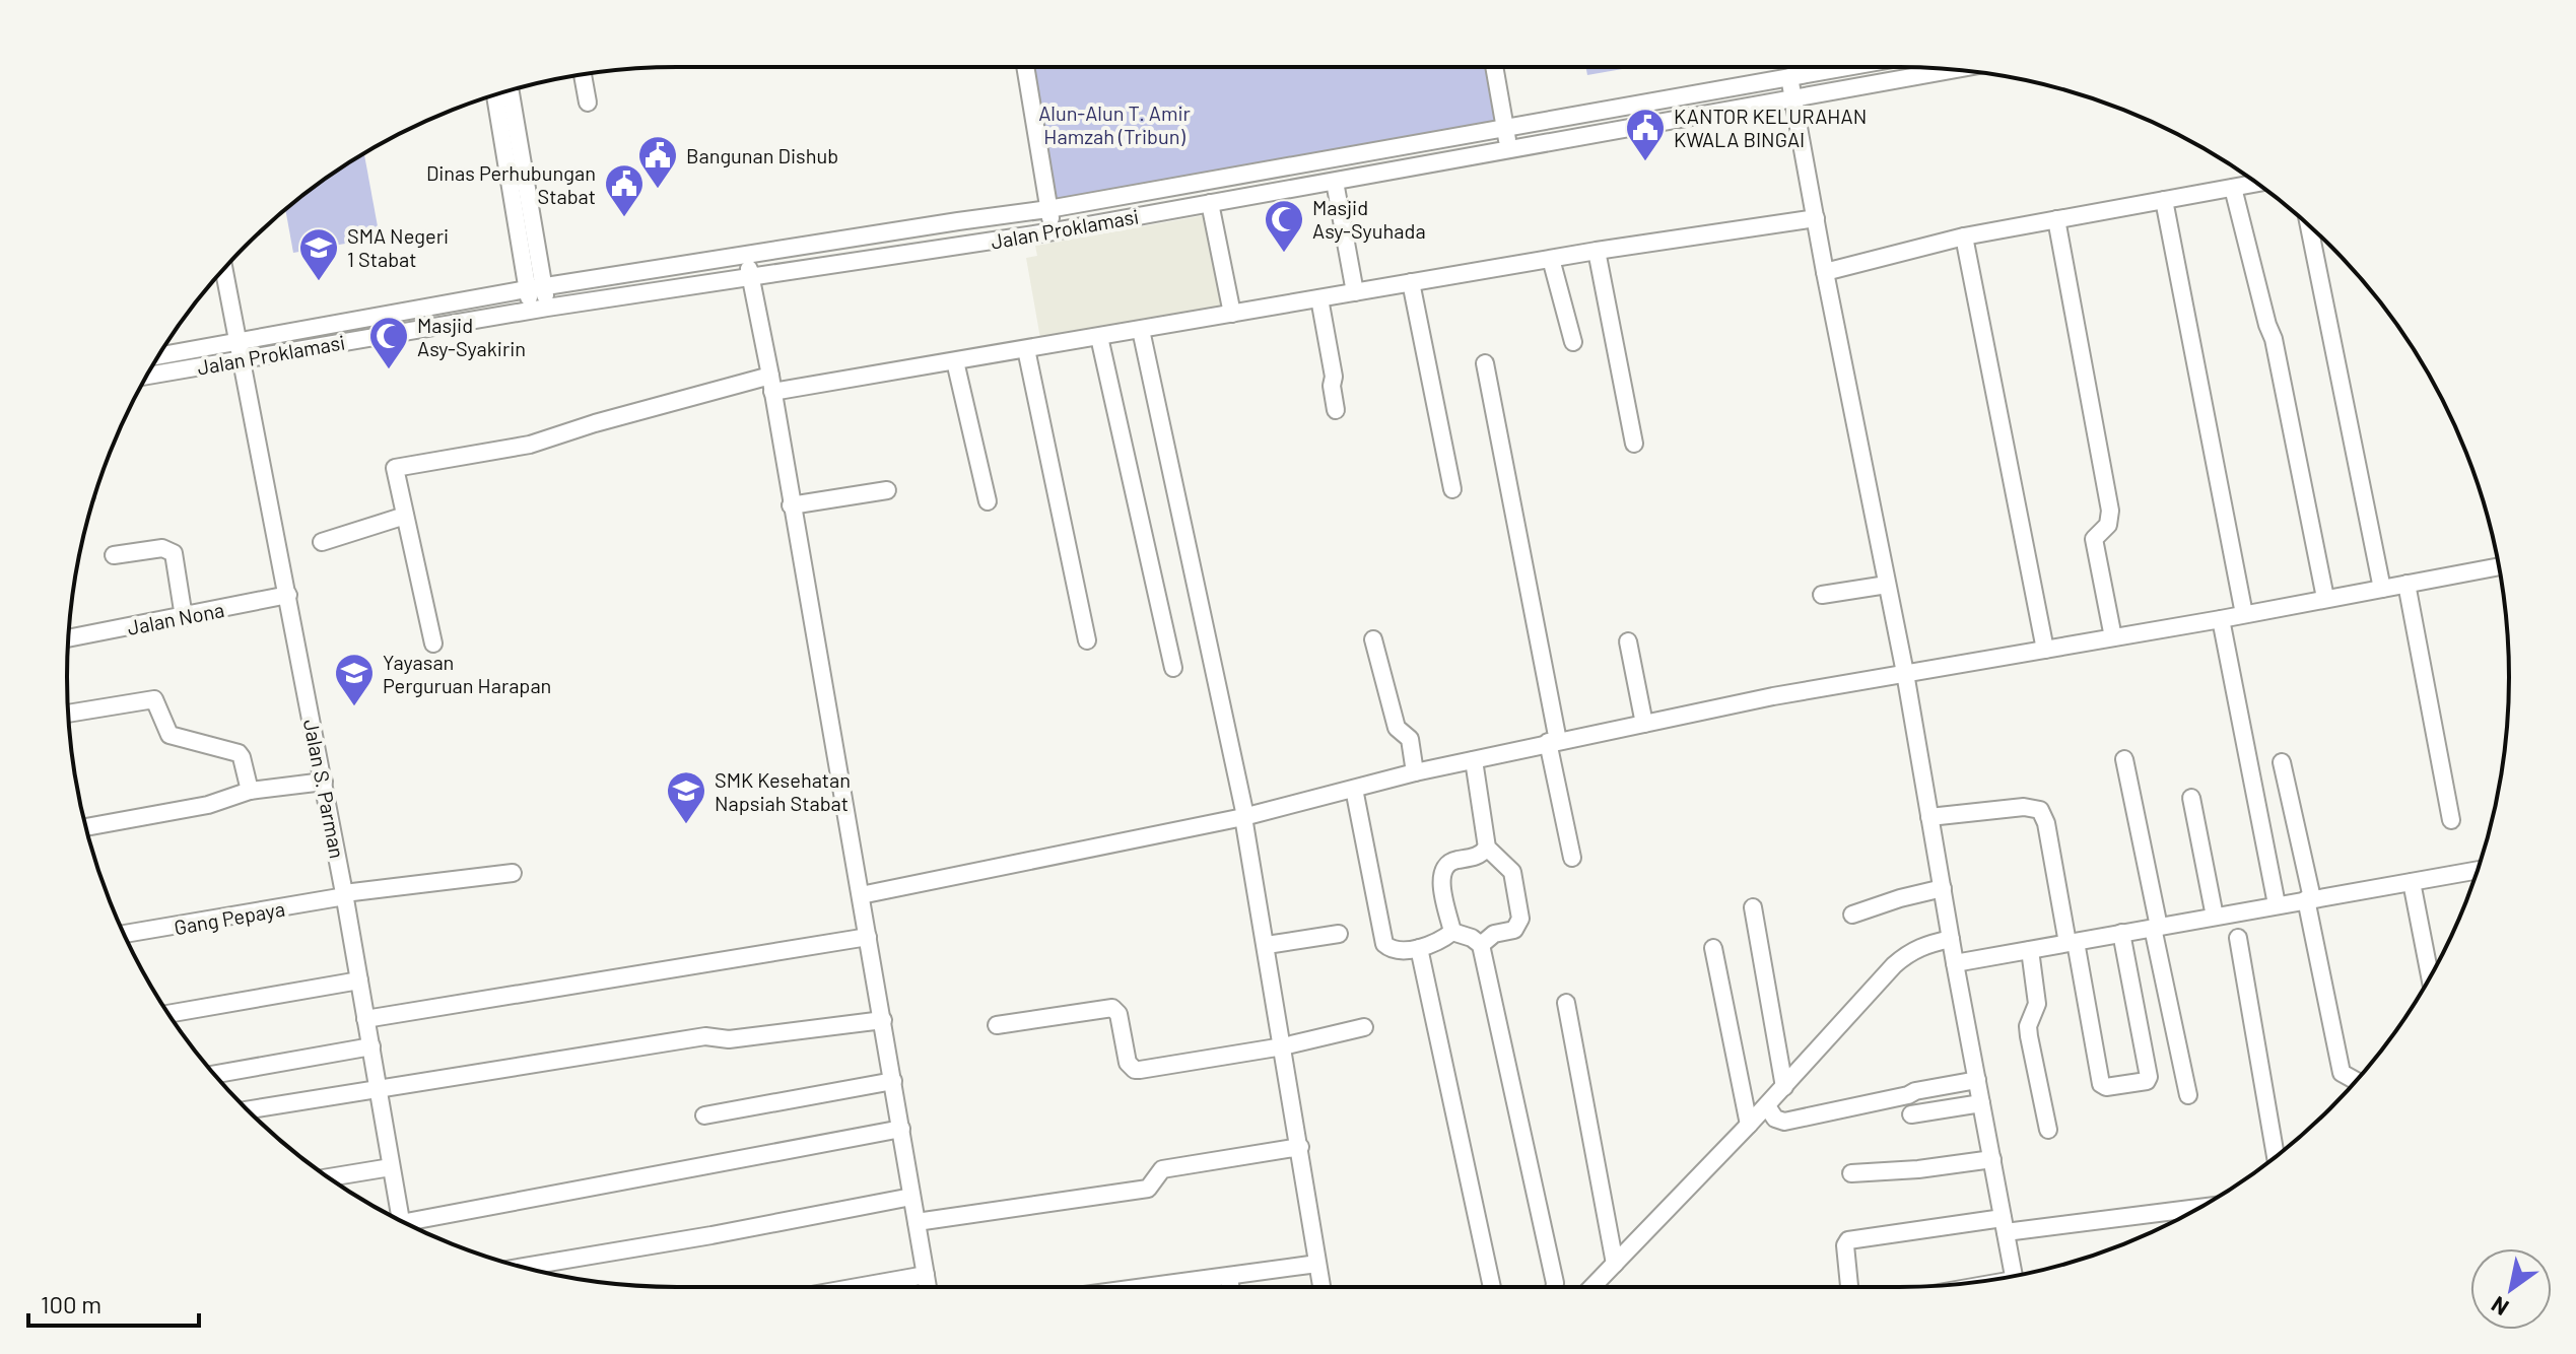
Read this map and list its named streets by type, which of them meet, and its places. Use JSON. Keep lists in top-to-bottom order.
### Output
{
  "streets": {
    "street": [
      "Jalan Proklamasi",
      "Jalan Nona",
      "Jalan S. Parman",
      "Gang Pepaya"
    ]
  },
  "crossings": [
    ["Jalan Proklamasi", "Jalan S. Parman"],
    ["Jalan Nona", "Jalan S. Parman"],
    ["Jalan S. Parman", "Gang Pepaya"]
  ],
  "parks": ["Alun-Alun T. Amir Hamzah (Tribun)"],
  "places": {
    "public building": ["KANTOR KELURAHAN KWALA BINGAI", "Bangunan Dishub", "Dinas Perhubungan Stabat"],
    "mosque": ["Masjid Asy-Syuhada", "Masjid Asy-Syakirin"],
    "school or university": ["SMA Negeri 1 Stabat", "Yayasan Perguruan Harapan", "SMK Kesehatan Napsiah Stabat"]
  },
  "scale_bar": "100 m",
  "north": "bottom left"
}
